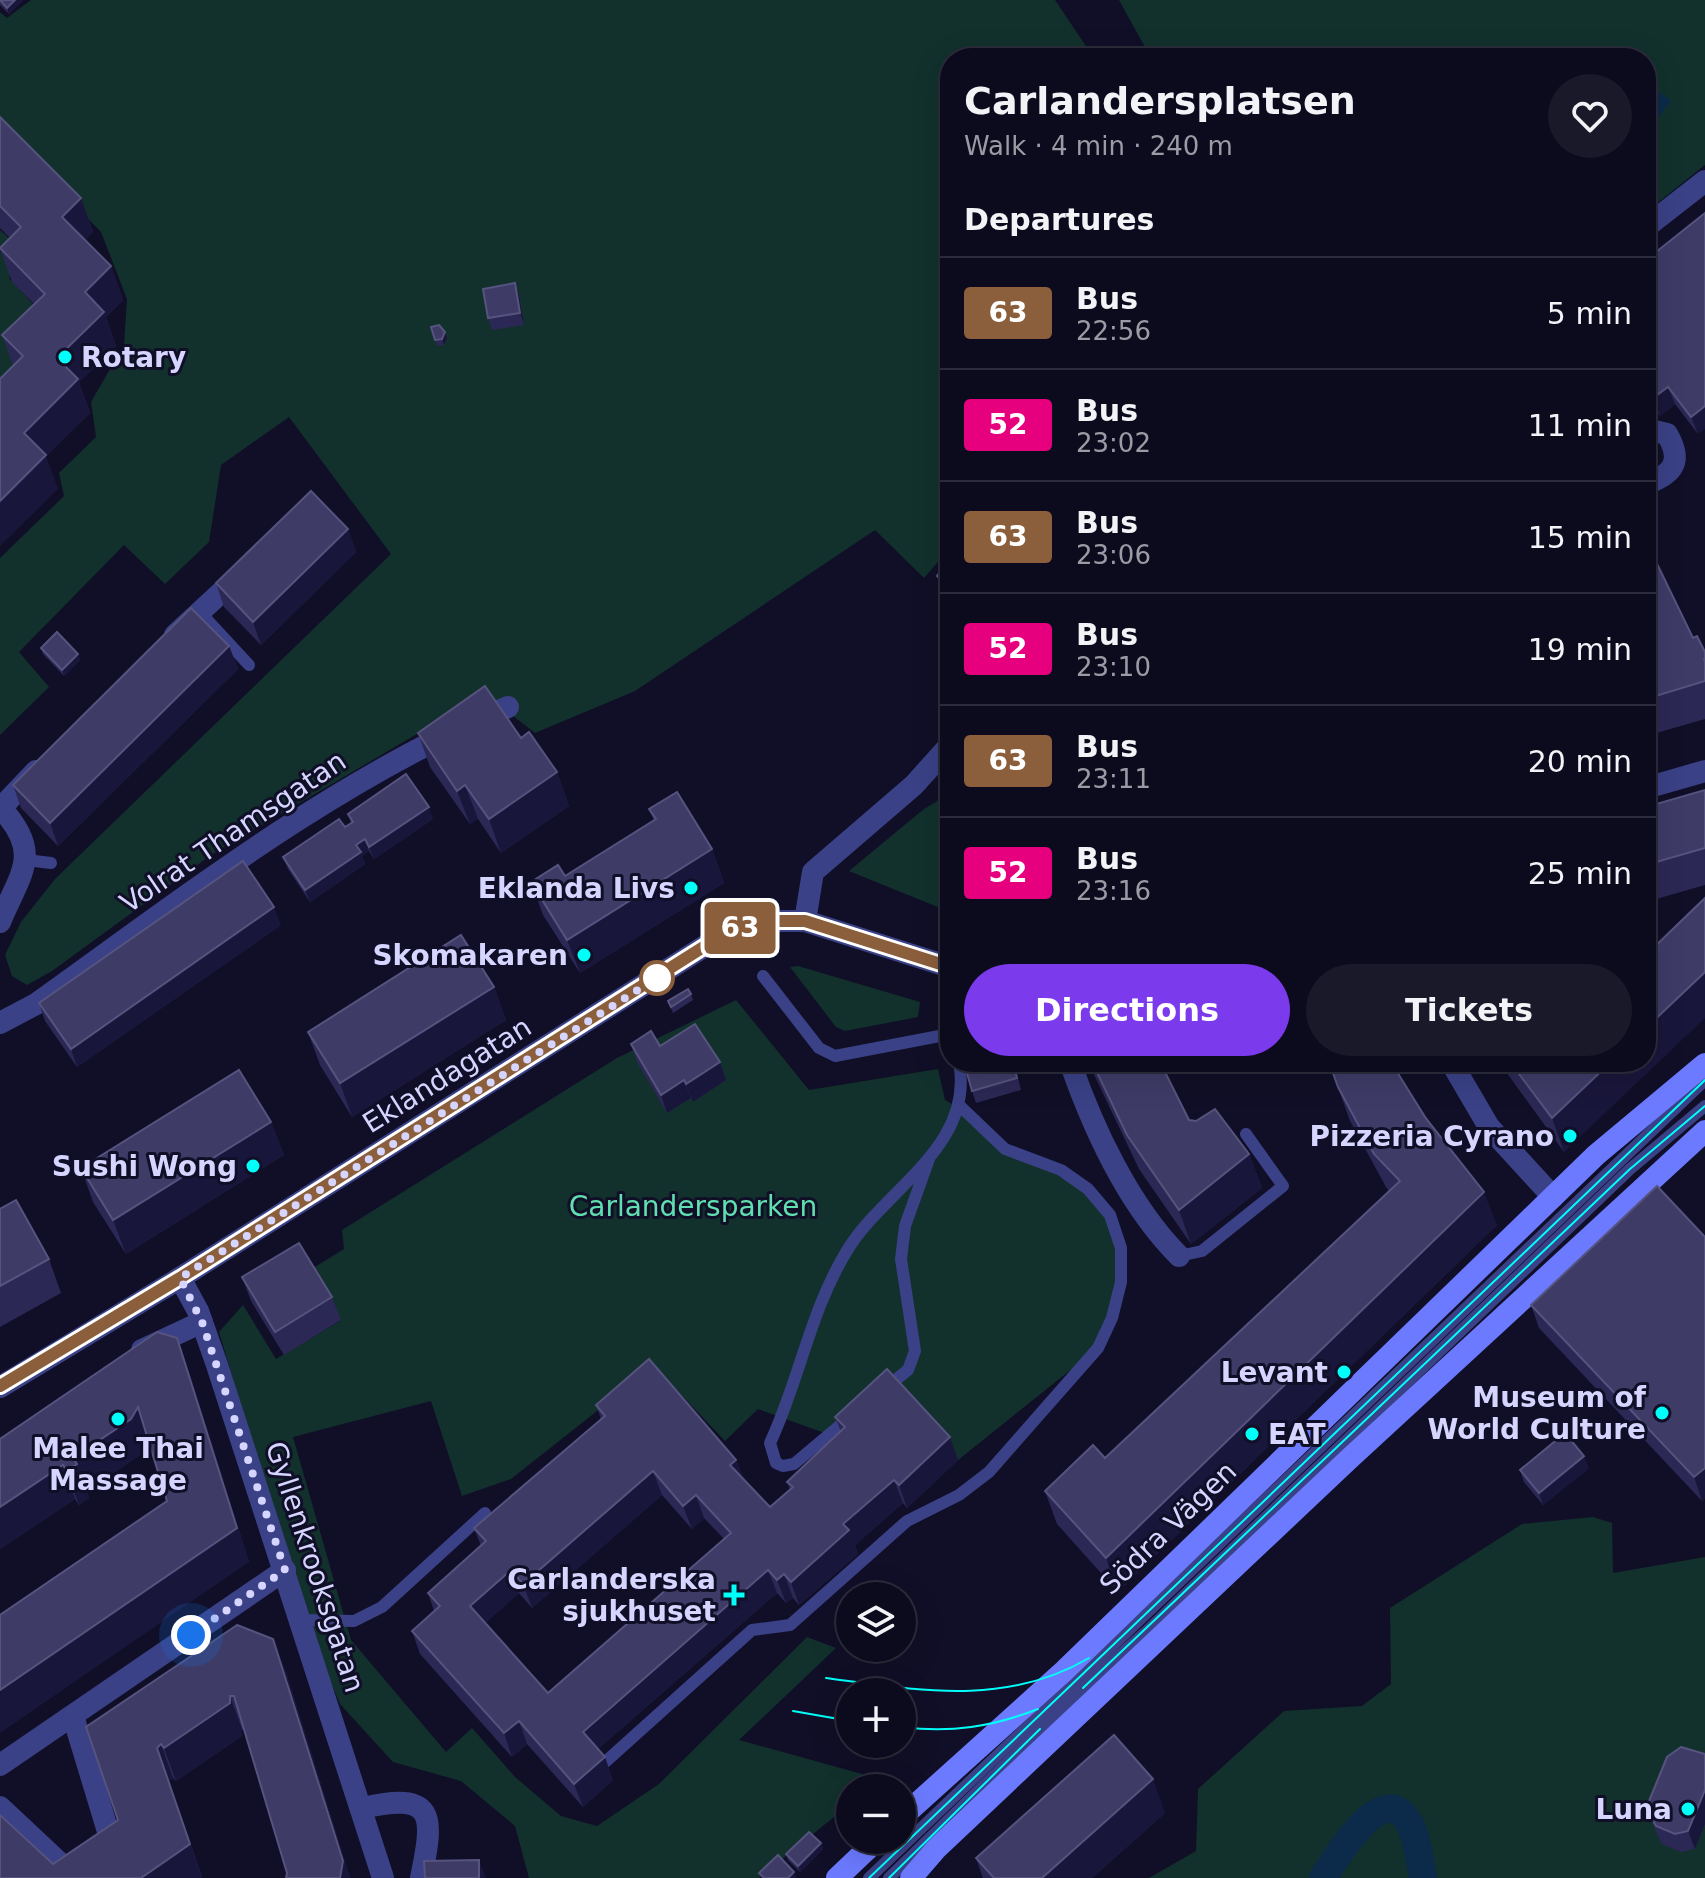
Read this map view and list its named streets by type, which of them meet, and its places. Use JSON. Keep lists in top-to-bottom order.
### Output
{
  "streets": {
    "main road": ["Södra Vägen"],
    "street": ["Volrat Thamsgatan", "Eklandagatan", "Gyllenkrooksgatan"]
  },
  "crossings": [
    ["Eklandagatan", "Gyllenkrooksgatan"]
  ],
  "parks": ["Carlandersparken"],
  "places": {
    "other": [
      "Rotary",
      "Eklanda Livs",
      "Skomakaren",
      "Pizzeria Cyrano",
      "Sushi Wong",
      "Levant",
      "Museum of World Culture",
      "Malee Thai Massage",
      "EAT",
      "Luna"
    ],
    "health": ["Carlanderska sjukhuset"]
  },
  "lines": ["bus line 63"],
  "page": {
    "on_map": "63",
    "heading": [
      ["Carlandersplatsen", "Walk · 4 min · 240 m"],
      "Departures"
    ],
    "list": [
      {
        "mark": "63",
        "name": "Bus",
        "note": "22:56",
        "value": "5 min"
      },
      {
        "mark": "52",
        "name": "Bus",
        "note": "23:02",
        "value": "11 min"
      },
      {
        "mark": "63",
        "name": "Bus",
        "note": "23:06",
        "value": "15 min"
      },
      {
        "mark": "52",
        "name": "Bus",
        "note": "23:10",
        "value": "19 min"
      },
      {
        "mark": "63",
        "name": "Bus",
        "note": "23:11",
        "value": "20 min"
      },
      {
        "mark": "52",
        "name": "Bus",
        "note": "23:16",
        "value": "25 min"
      }
    ],
    "buttons": ["Directions", "Tickets"],
    "map_buttons": ["+", "−"]
  }
}
